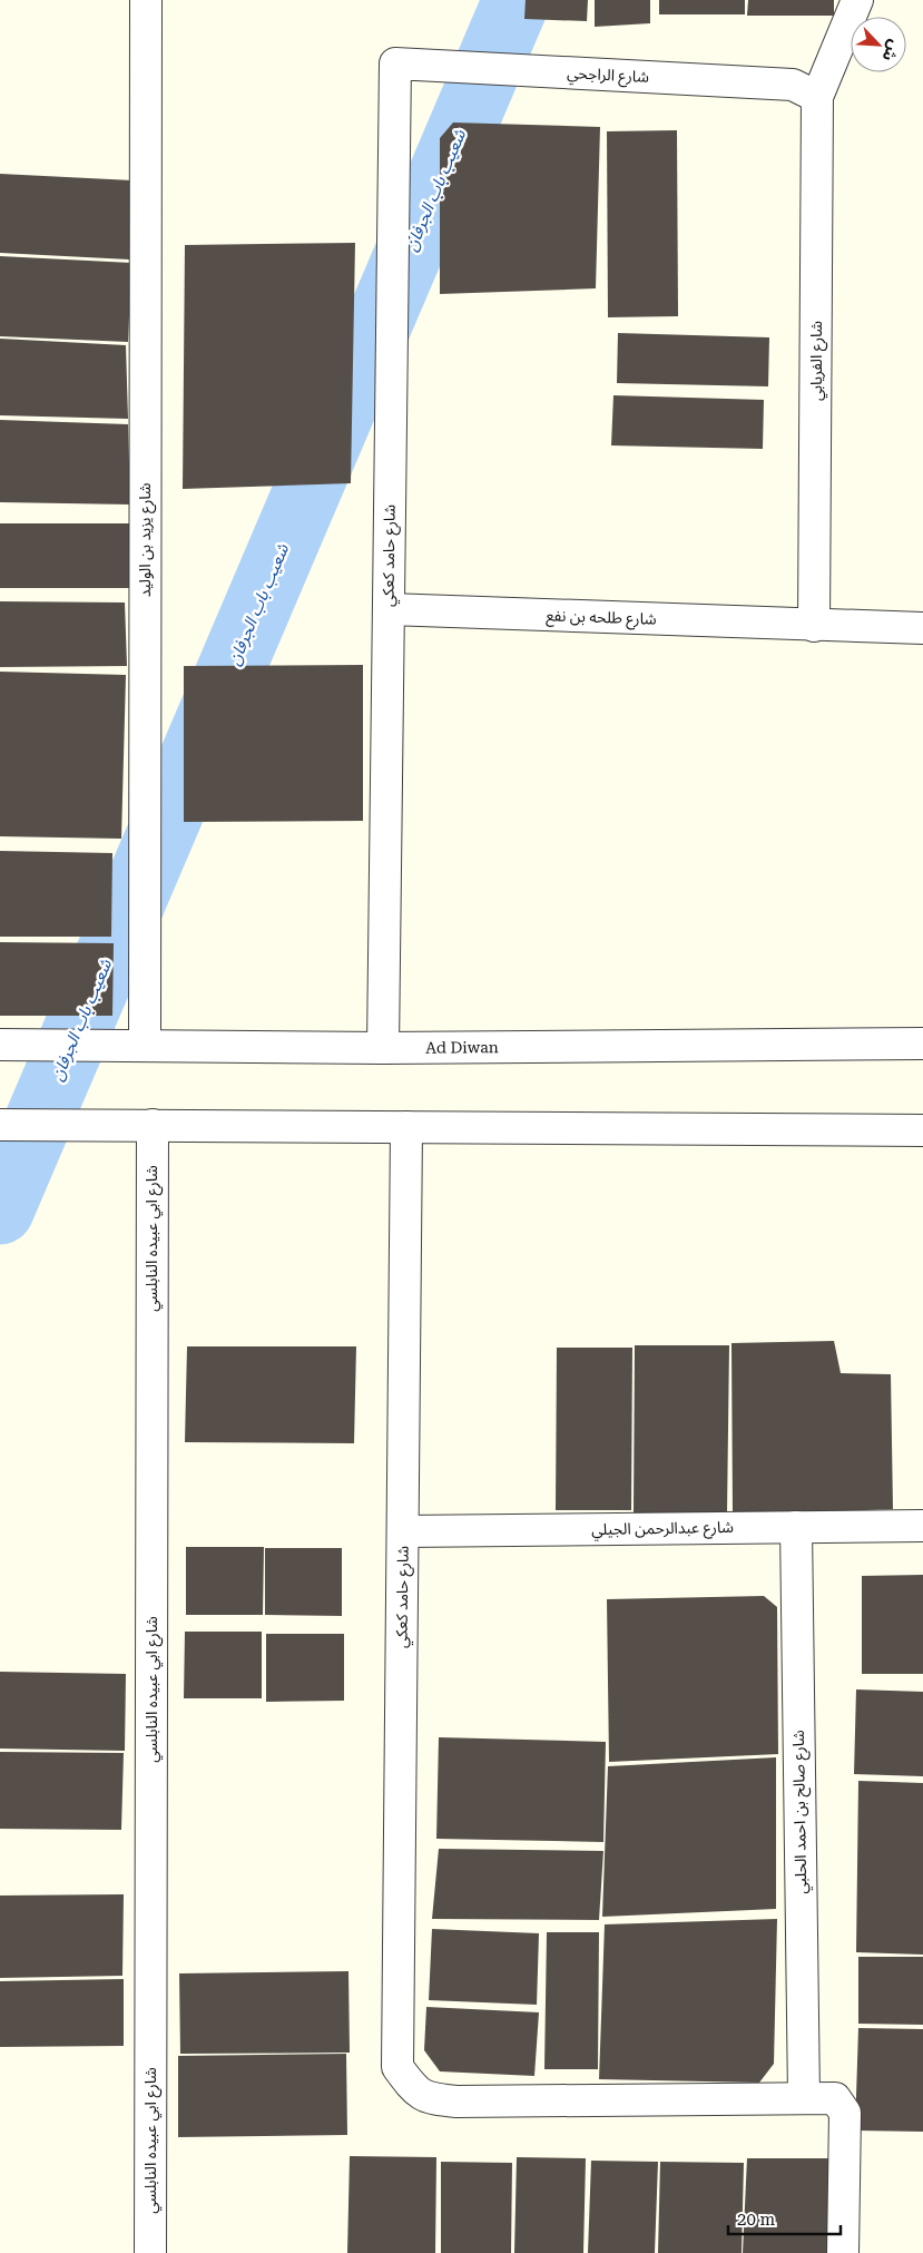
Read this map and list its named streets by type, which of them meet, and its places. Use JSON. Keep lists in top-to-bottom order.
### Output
{
  "streets": {
    "street": [
      "شارع الراجحي",
      "شارع الفريابي",
      "شارع يزيد بن الوليد",
      "شارع حامد كعكي",
      "شارع طلحه بن نفع",
      "Ad Diwan",
      "شارع ابي عبيده النابلسي",
      "شارع عبدالرحمن الجيلي",
      "شارع صالح بن احمد الحلبي"
    ]
  },
  "crossings": [
    ["شارع الراجحي", "شارع الفريابي"],
    ["شارع الراجحي", "شارع حامد كعكي"],
    ["شارع الفريابي", "شارع طلحه بن نفع"],
    ["شارع يزيد بن الوليد", "Ad Diwan"],
    ["شارع حامد كعكي", "شارع طلحه بن نفع"],
    ["شارع حامد كعكي", "Ad Diwan"],
    ["شارع حامد كعكي", "شارع عبدالرحمن الجيلي"],
    ["شارع حامد كعكي", "شارع صالح بن احمد الحلبي"],
    ["شارع عبدالرحمن الجيلي", "شارع صالح بن احمد الحلبي"]
  ],
  "water": ["شعيب باب الجرفان"],
  "scale_bar": "20 m",
  "north": "bottom right"
}
